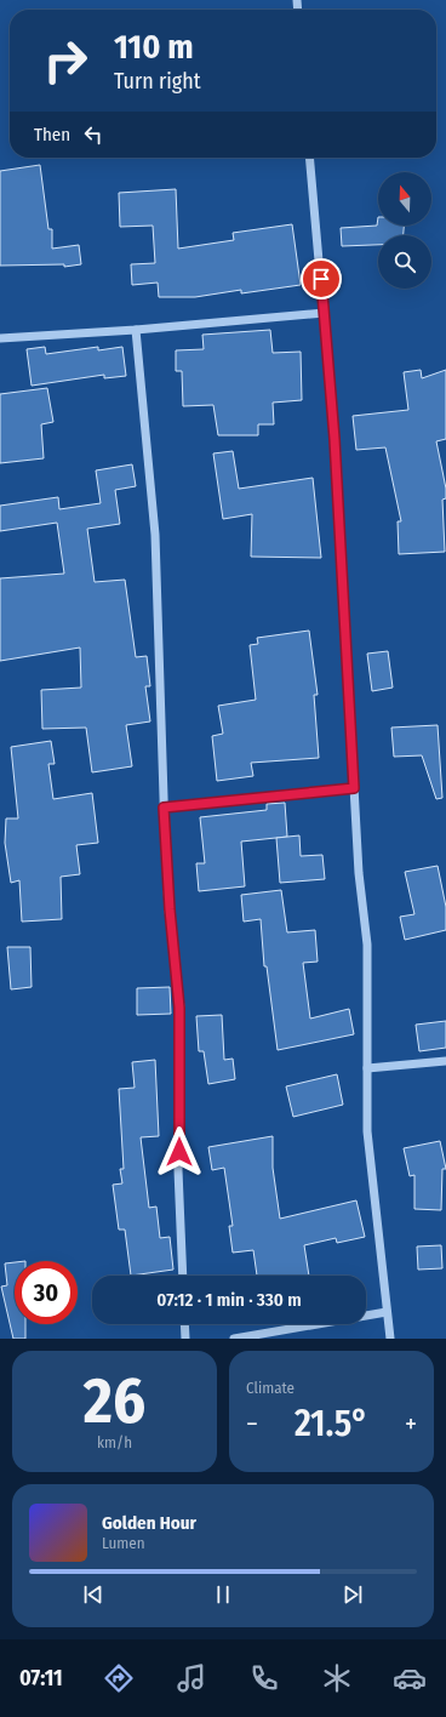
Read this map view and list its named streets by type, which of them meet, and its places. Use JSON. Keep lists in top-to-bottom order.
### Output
{
  "north": "top",
  "page": {
    "turn": ["110 m", "Turn right"],
    "then": "Then",
    "limit": "30",
    "trip": "07:12 · 1 min · 330 m",
    "tile": [
      ["26", "km/h"],
      "Climate"
    ],
    "heat": ["−", "21.5°", "+"],
    "song": ["Golden Hour", "Lumen"],
    "tabs": "07:11"
  }
}
